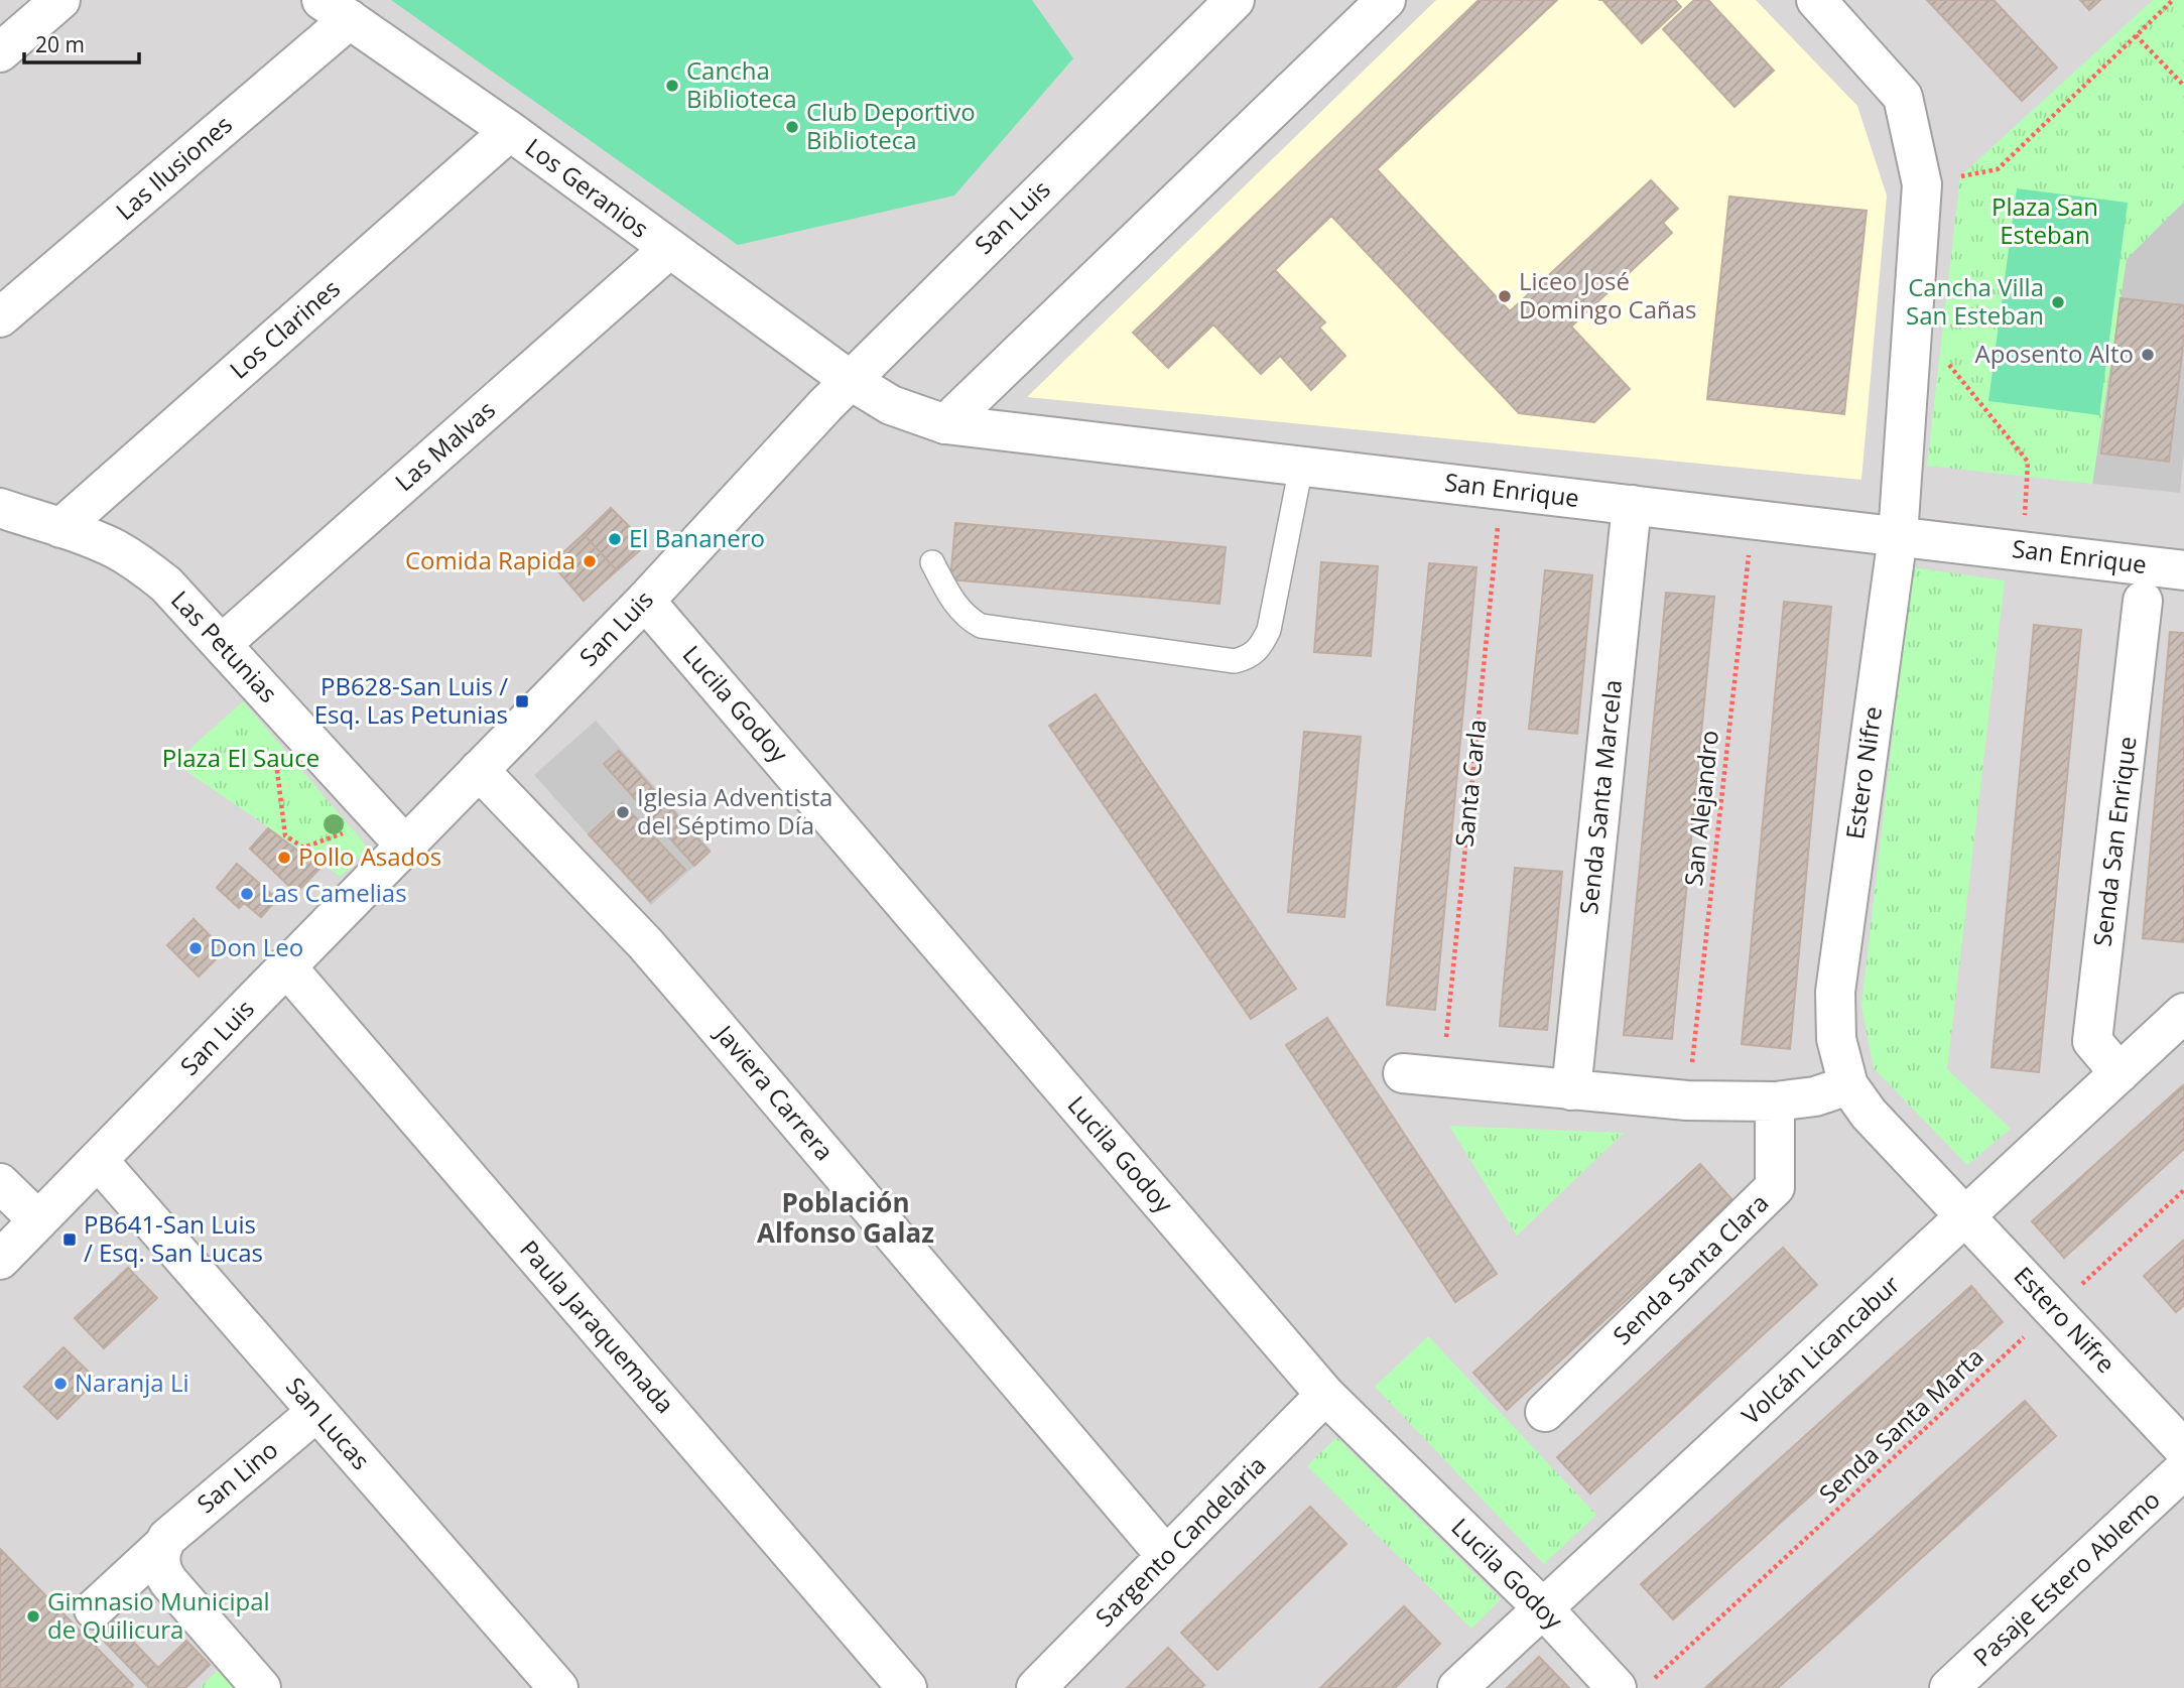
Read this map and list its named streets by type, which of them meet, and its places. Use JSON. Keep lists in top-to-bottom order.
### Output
{
  "streets": {
    "street": [
      "Las Ilusiones",
      "Los Geranios",
      "San Luis",
      "Los Clarines",
      "Las Malvas",
      "San Enrique",
      "Las Petunias",
      "Lucila Godoy",
      "Estero Nifre",
      "Senda Santa Marcela",
      "Senda San Enrique",
      "Javiera Carrera",
      "Senda Santa Clara",
      "Paula Jaraquemada",
      "Volcán Licancabur",
      "San Lucas",
      "San Lino",
      "Sargento Candelaria",
      "Pasaje Estero Ablemo"
    ],
    "path": ["Santa Carla", "San Alejandro", "Senda Santa Marta"]
  },
  "crossings": [
    ["Las Ilusiones", "Los Geranios"],
    ["Los Geranios", "San Luis"],
    ["Los Geranios", "Los Clarines"],
    ["Los Geranios", "Las Malvas"],
    ["Los Geranios", "San Enrique"],
    ["San Luis", "San Enrique"],
    ["San Luis", "Las Petunias"],
    ["San Luis", "Lucila Godoy"],
    ["San Luis", "Javiera Carrera"],
    ["San Luis", "Paula Jaraquemada"],
    ["San Luis", "San Lucas"],
    ["Los Clarines", "Las Petunias"],
    ["Las Malvas", "Las Petunias"],
    ["San Enrique", "Estero Nifre"],
    ["San Enrique", "Santa Carla"],
    ["San Enrique", "Senda Santa Marcela"],
    ["San Enrique", "San Alejandro"],
    ["Lucila Godoy", "Volcán Licancabur"],
    ["Lucila Godoy", "Sargento Candelaria"],
    ["Estero Nifre", "Volcán Licancabur"],
    ["Estero Nifre", "Senda Santa Marta"],
    ["Senda San Enrique", "Volcán Licancabur"],
    ["Javiera Carrera", "Sargento Candelaria"],
    ["San Lucas", "San Lino"]
  ],
  "districts": ["Población Alfonso Galaz"],
  "parks": ["Plaza San Esteban", "Plaza El Sauce"],
  "places": {
    "other": [
      "Cancha Biblioteca",
      "Club Deportivo Biblioteca",
      "Liceo José Domingo Cañas",
      "Cancha Villa San Esteban",
      "Aposento Alto",
      "El Bananero",
      "Comida Rapida",
      "Iglesia Adventista del Séptimo Día",
      "Pollo Asados",
      "Las Camelias",
      "Don Leo",
      "Naranja Li",
      "Gimnasio Municipal de Quilicura"
    ],
    "transit": ["PB628-San Luis / Esq. Las Petunias", "PB641-San Luis / Esq. San Lucas"]
  },
  "scale_bar": "20 m"
}
